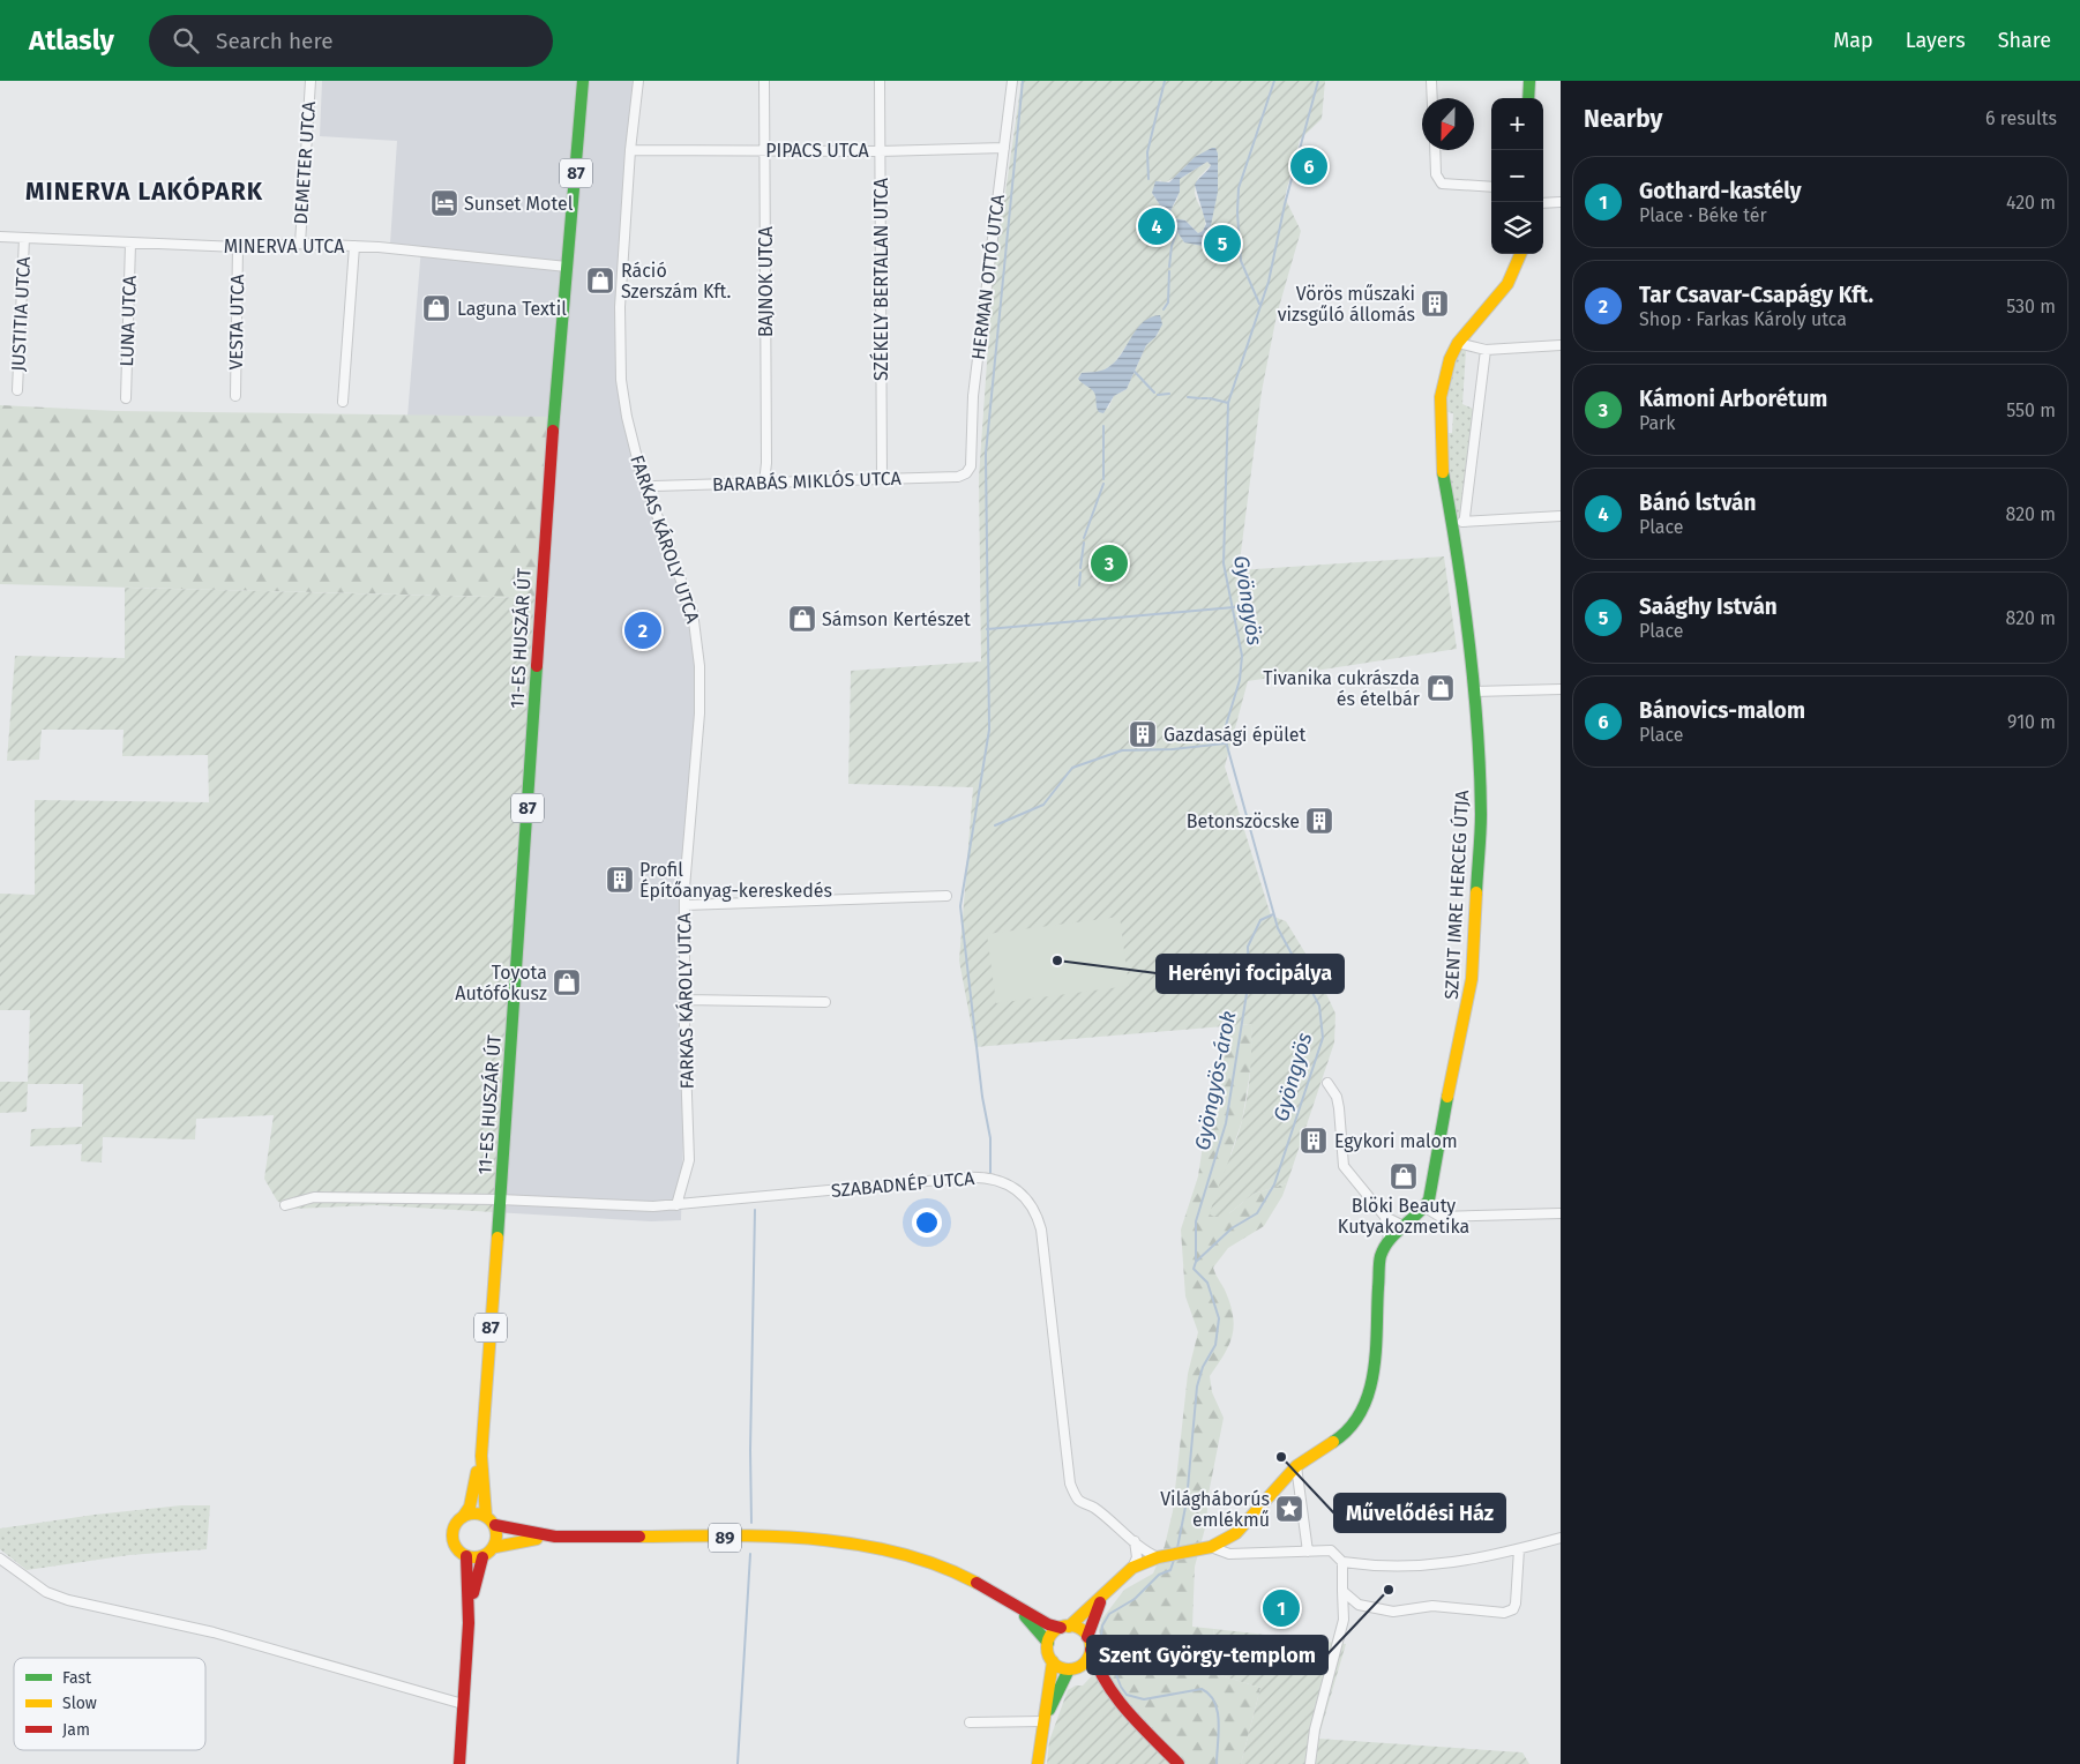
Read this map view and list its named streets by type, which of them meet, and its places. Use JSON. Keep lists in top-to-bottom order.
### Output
{
  "streets": {
    "main road": [
      "87",
      "11-ES HUSZÁR ÚT",
      "SZENT IMRE HERCEG ÚTJA",
      "89"
    ],
    "street": [
      "PIPACS UTCA",
      "DEMETER UTCA",
      "MINERVA UTCA",
      "HERMAN OTTÓ UTCA",
      "SZÉKELY BERTALAN UTCA",
      "BAJNOK UTCA",
      "JUSTITIA UTCA",
      "LUNA UTCA",
      "VESTA UTCA",
      "BARABÁS MIKLÓS UTCA",
      "FARKAS KÁROLY UTCA",
      "SZABADNÉP UTCA"
    ]
  },
  "crossings": [
    ["PIPACS UTCA", "HERMAN OTTÓ UTCA"],
    ["PIPACS UTCA", "SZÉKELY BERTALAN UTCA"],
    ["PIPACS UTCA", "BAJNOK UTCA"],
    ["PIPACS UTCA", "FARKAS KÁROLY UTCA"],
    ["DEMETER UTCA", "MINERVA UTCA"],
    ["87", "11-ES HUSZÁR ÚT"],
    ["87", "SZABADNÉP UTCA"],
    ["87", "89"],
    ["MINERVA UTCA", "JUSTITIA UTCA"],
    ["MINERVA UTCA", "LUNA UTCA"],
    ["MINERVA UTCA", "VESTA UTCA"],
    ["MINERVA UTCA", "11-ES HUSZÁR ÚT"],
    ["HERMAN OTTÓ UTCA", "BARABÁS MIKLÓS UTCA"],
    ["SZÉKELY BERTALAN UTCA", "BARABÁS MIKLÓS UTCA"],
    ["BAJNOK UTCA", "BARABÁS MIKLÓS UTCA"],
    ["BARABÁS MIKLÓS UTCA", "FARKAS KÁROLY UTCA"],
    ["FARKAS KÁROLY UTCA", "SZABADNÉP UTCA"],
    ["11-ES HUSZÁR ÚT", "SZABADNÉP UTCA"]
  ],
  "districts": ["MINERVA LAKÓPARK"],
  "water": ["Gyöngyös", "Gyöngyös-árok"],
  "places": {
    "hotel": ["Sunset Motel"],
    "shop": [
      "Ráció Szerszám Kft.",
      "Laguna Textil",
      "Sámson Kertészet",
      "Tivanika cukrászda és ételbár",
      "Toyota Autófókusz",
      "Blöki Beauty Kutyakozmetika"
    ],
    "building": [
      "Vörös műszaki vizsgűló állomás",
      "Gazdasági épület",
      "Betonszöcske",
      "Profil Építőanyag-kereskedés",
      "Egykori malom"
    ],
    "other": ["Herényi focipálya", "Művelődési Ház", "Szent György-templom"],
    "place": ["Világháborús emlékmű"]
  },
  "legend": ["Fast", "Slow", "Jam"],
  "north": "bottom",
  "page": {
    "header": "Atlasly",
    "search": "Search here",
    "nav": ["Map", "Layers", "Share"],
    "heading": ["Nearby", "6 results"],
    "map_buttons": ["+", "−"],
    "pins": [
      "6",
      "4",
      "5",
      "3",
      "2",
      "1"
    ],
    "list": [
      {
        "mark": "1",
        "name": "Gothard-kastély",
        "note": "Place · Béke tér",
        "value": "420 m"
      },
      {
        "mark": "2",
        "name": "Tar Csavar-Csapágy Kft.",
        "note": "Shop · Farkas Károly utca",
        "value": "530 m"
      },
      {
        "mark": "3",
        "name": "Kámoni Arborétum",
        "note": "Park",
        "value": "550 m"
      },
      {
        "mark": "4",
        "name": "Bánó lstván",
        "note": "Place",
        "value": "820 m"
      },
      {
        "mark": "5",
        "name": "Saághy István",
        "note": "Place",
        "value": "820 m"
      },
      {
        "mark": "6",
        "name": "Bánovics-malom",
        "note": "Place",
        "value": "910 m"
      }
    ]
  }
}
